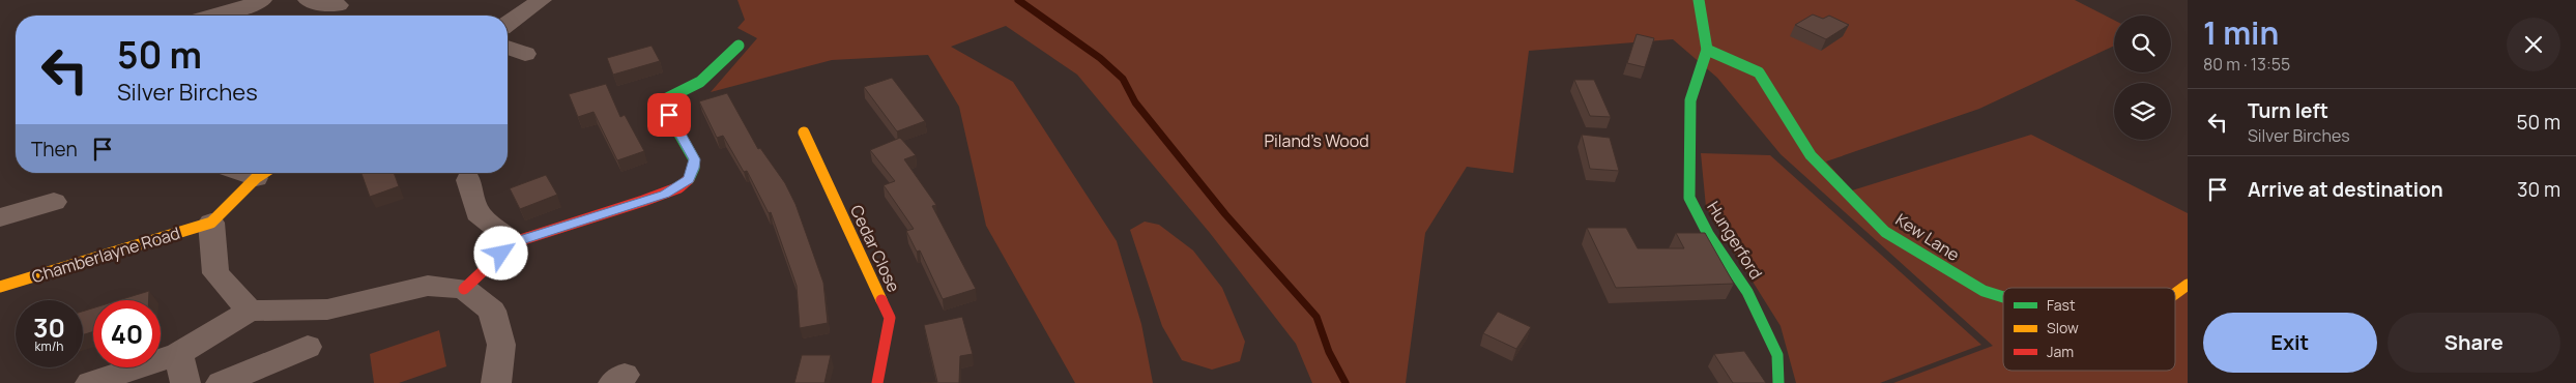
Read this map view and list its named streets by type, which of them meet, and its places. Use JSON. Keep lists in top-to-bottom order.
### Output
{
  "streets": {
    "street": [
      "Kew Lane",
      "Hungerford",
      "Cedar Close",
      "Chamberlayne Road"
    ]
  },
  "crossings": [
    ["Kew Lane", "Hungerford"]
  ],
  "parks": ["Piland's Wood"],
  "legend": ["Fast", "Slow", "Jam"],
  "page": {
    "heading": ["1 min", "80 m · 13:55"],
    "turn": ["50 m", "Silver Birches"],
    "list": [
      {
        "name": "Turn left",
        "note": "Silver Birches",
        "value": "50 m"
      },
      {
        "name": "Arrive at destination",
        "value": "30 m"
      }
    ],
    "then": "Then",
    "speed": "30 km/h",
    "limit": "40",
    "buttons": ["Exit", "Share"]
  }
}
